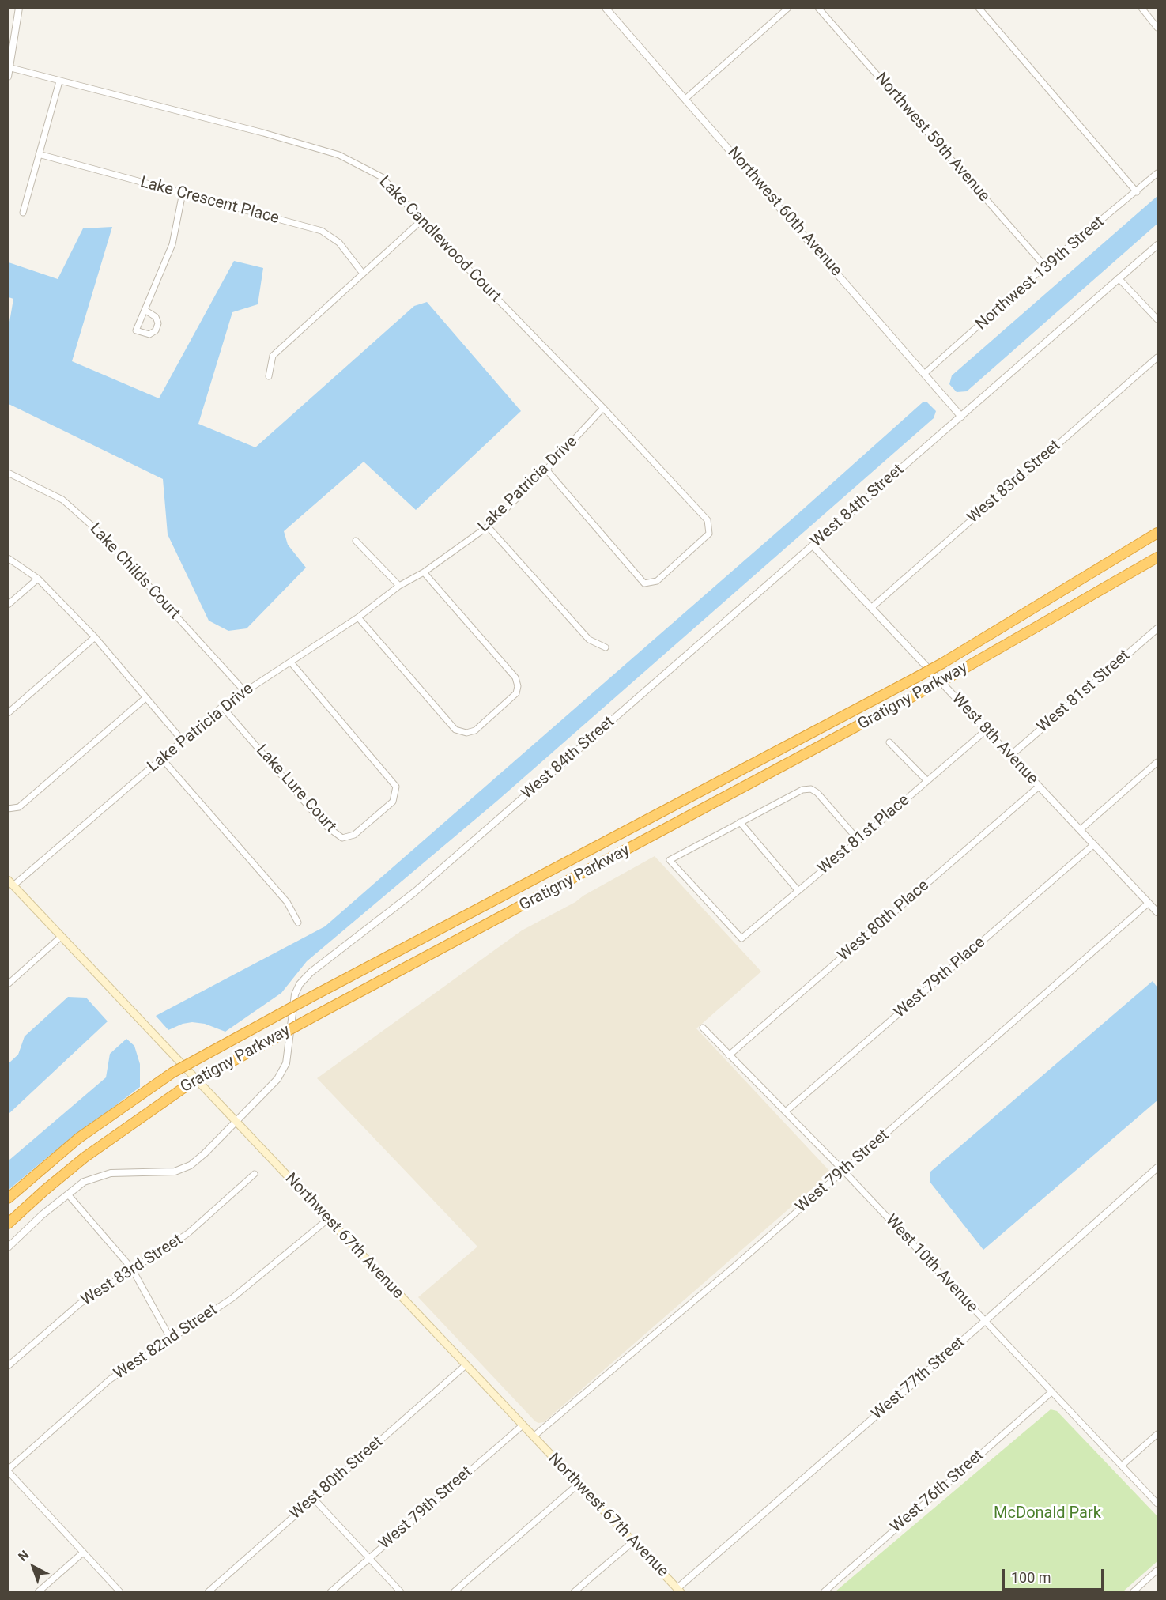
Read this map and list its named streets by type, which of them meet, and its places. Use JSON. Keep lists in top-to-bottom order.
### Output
{
  "streets": {
    "highway": ["Gratigny Parkway"],
    "main road": ["Northwest 67th Avenue"],
    "street": [
      "Northwest 59th Avenue",
      "Lake Crescent Place",
      "Northwest 60th Avenue",
      "Lake Candlewood Court",
      "Northwest 139th Street",
      "West 83rd Street",
      "Lake Patricia Drive",
      "West 84th Street",
      "Lake Childs Court",
      "West 81st Street",
      "West 8th Avenue",
      "Lake Lure Court",
      "West 81st Place",
      "West 80th Place",
      "West 79th Place",
      "West 79th Street",
      "West 10th Avenue",
      "West 82nd Street",
      "West 77th Street",
      "West 80th Street",
      "West 76th Street"
    ]
  },
  "crossings": [
    ["Northwest 59th Avenue", "Northwest 139th Street"],
    ["Northwest 60th Avenue", "Northwest 139th Street"],
    ["Northwest 60th Avenue", "West 84th Street"],
    ["Lake Candlewood Court", "Lake Patricia Drive"],
    ["West 83rd Street", "West 8th Avenue"],
    ["Lake Patricia Drive", "Lake Childs Court"],
    ["Lake Patricia Drive", "Lake Lure Court"],
    ["Lake Patricia Drive", "Northwest 67th Avenue"],
    ["West 84th Street", "West 8th Avenue"],
    ["West 84th Street", "Northwest 67th Avenue"],
    ["West 81st Street", "West 8th Avenue"],
    ["West 8th Avenue", "West 81st Place"],
    ["West 8th Avenue", "West 80th Place"],
    ["West 8th Avenue", "West 79th Place"],
    ["West 8th Avenue", "West 79th Street"],
    ["West 80th Place", "West 10th Avenue"],
    ["West 79th Place", "West 10th Avenue"],
    ["West 79th Street", "Northwest 67th Avenue"],
    ["West 79th Street", "West 10th Avenue"],
    ["Northwest 67th Avenue", "West 82nd Street"],
    ["Northwest 67th Avenue", "West 77th Street"],
    ["Northwest 67th Avenue", "West 80th Street"],
    ["West 10th Avenue", "West 77th Street"],
    ["West 10th Avenue", "West 76th Street"]
  ],
  "parks": ["McDonald Park"],
  "scale_bar": "100 m",
  "north": "top left"
}
